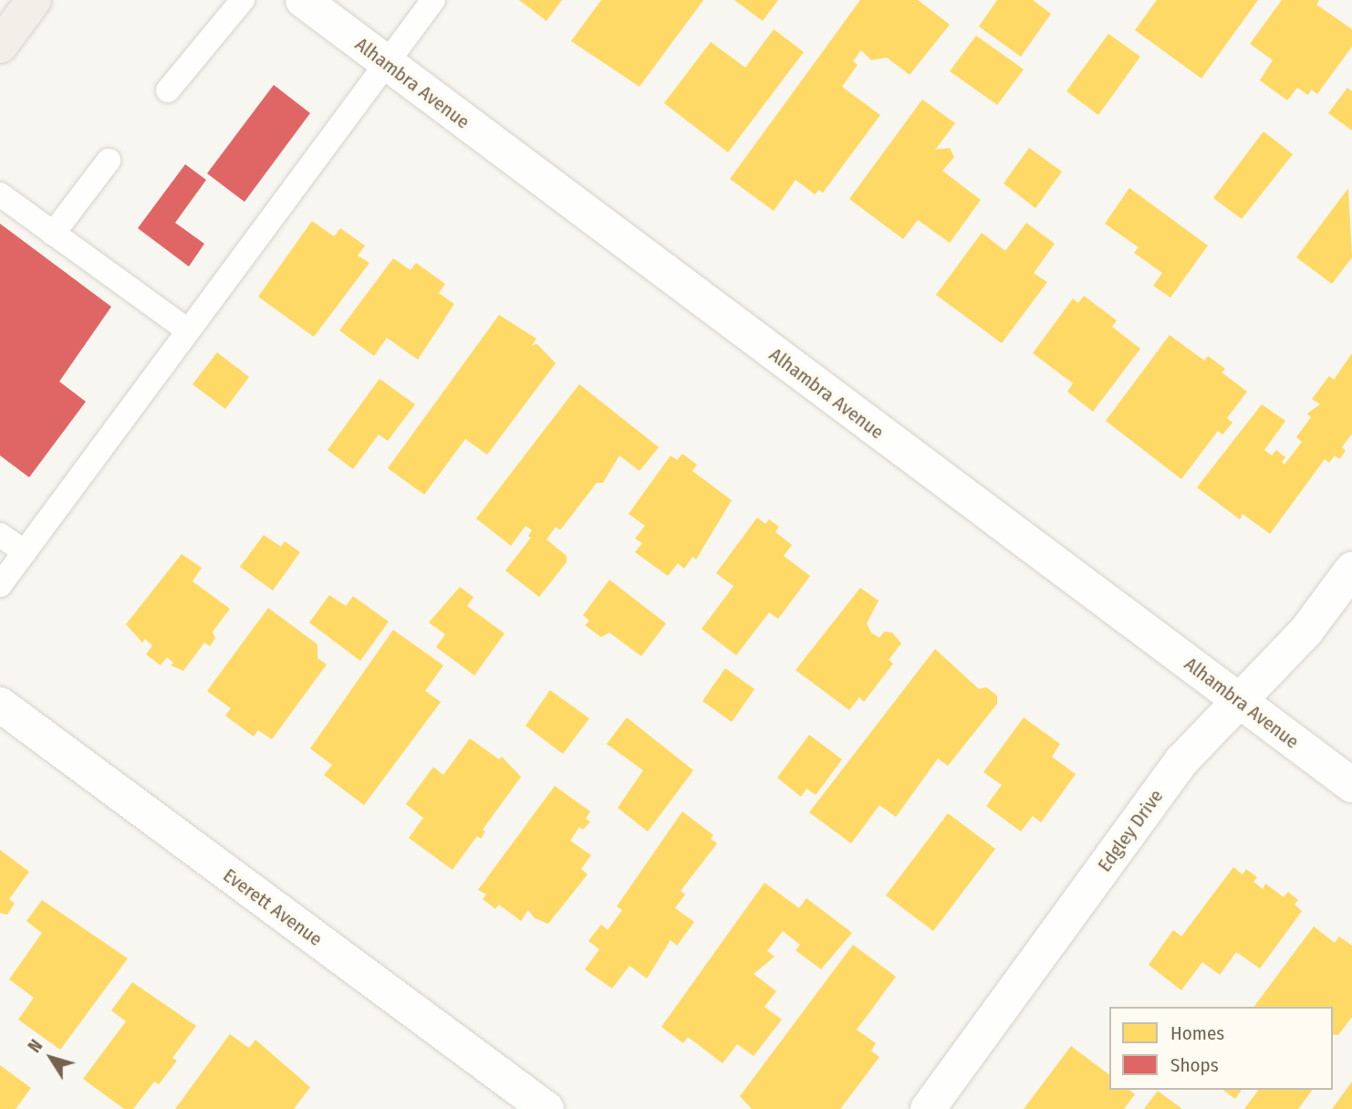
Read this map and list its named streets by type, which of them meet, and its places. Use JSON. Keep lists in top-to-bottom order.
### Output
{
  "streets": {
    "street": ["Alhambra Avenue", "Edgley Drive", "Everett Avenue"]
  },
  "crossings": [
    ["Alhambra Avenue", "Edgley Drive"]
  ],
  "legend": ["Homes", "Shops"],
  "north": "top left"
}
